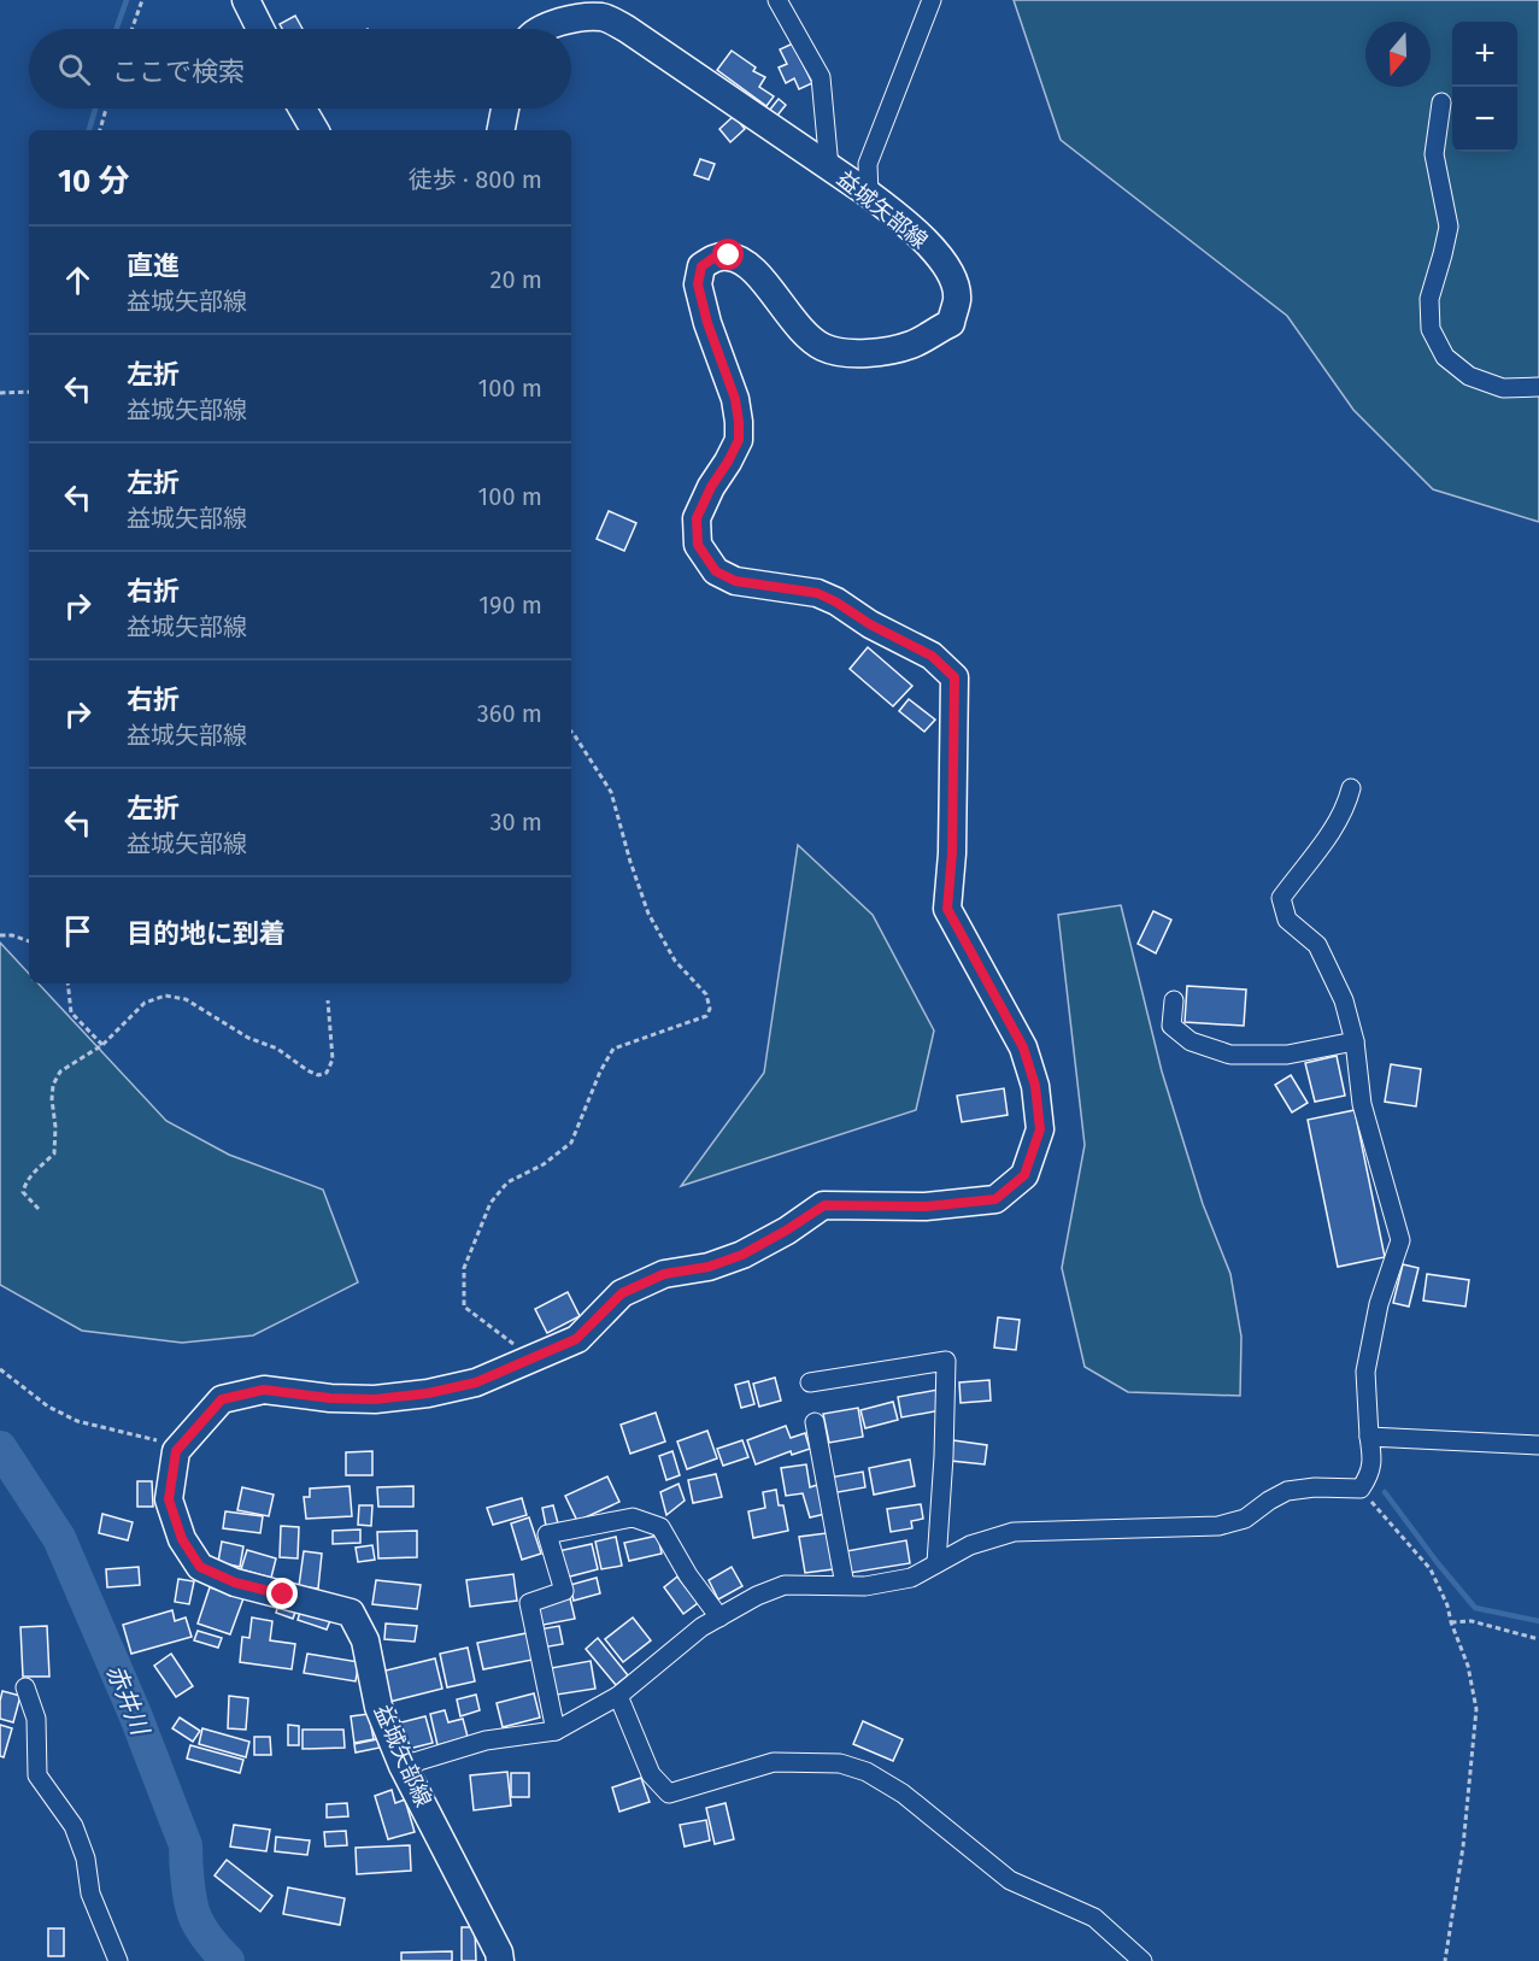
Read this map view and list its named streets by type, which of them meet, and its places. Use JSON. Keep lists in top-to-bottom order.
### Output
{
  "streets": {
    "main road": ["益城矢部線"]
  },
  "water": ["赤井川"],
  "north": "bottom",
  "page": {
    "map_buttons": ["+", "−"],
    "search": "ここで検索",
    "heading": ["10 分", "徒歩 · 800 m"],
    "list": [
      ["直進", "益城矢部線", "20 m"],
      ["左折", "益城矢部線", "100 m"],
      ["左折", "益城矢部線", "100 m"],
      ["右折", "益城矢部線", "190 m"],
      ["右折", "益城矢部線", "360 m"],
      ["左折", "益城矢部線", "30 m"],
      "目的地に到着"
    ]
  }
}
